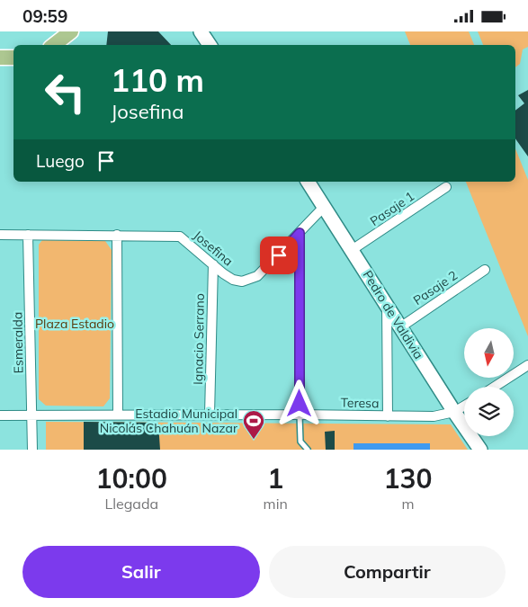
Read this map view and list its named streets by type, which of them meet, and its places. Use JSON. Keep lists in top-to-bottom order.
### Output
{
  "streets": {
    "street": [
      "Pasaje 1",
      "Josefina",
      "Pasaje 2",
      "Pedro de Valdivia",
      "Ignacio Serrano",
      "Esmeralda",
      "Teresa"
    ]
  },
  "crossings": [
    ["Pasaje 1", "Pedro de Valdivia"],
    ["Josefina", "Pedro de Valdivia"],
    ["Josefina", "Ignacio Serrano"],
    ["Josefina", "Esmeralda"],
    ["Pasaje 2", "Pedro de Valdivia"],
    ["Pedro de Valdivia", "Teresa"],
    ["Ignacio Serrano", "Teresa"],
    ["Esmeralda", "Teresa"]
  ],
  "parks": ["Plaza Estadio"],
  "places": {
    "sports": ["Estadio Municipal Nicolás Chahuán Nazar"]
  },
  "north": "bottom",
  "page": {
    "status": "09:59",
    "turn": ["110 m", "Josefina"],
    "then": "Luego",
    "eta": [
      "10:00",
      "Llegada",
      "1",
      "min",
      "130",
      "m"
    ],
    "buttons": ["Salir", "Compartir"]
  }
}
